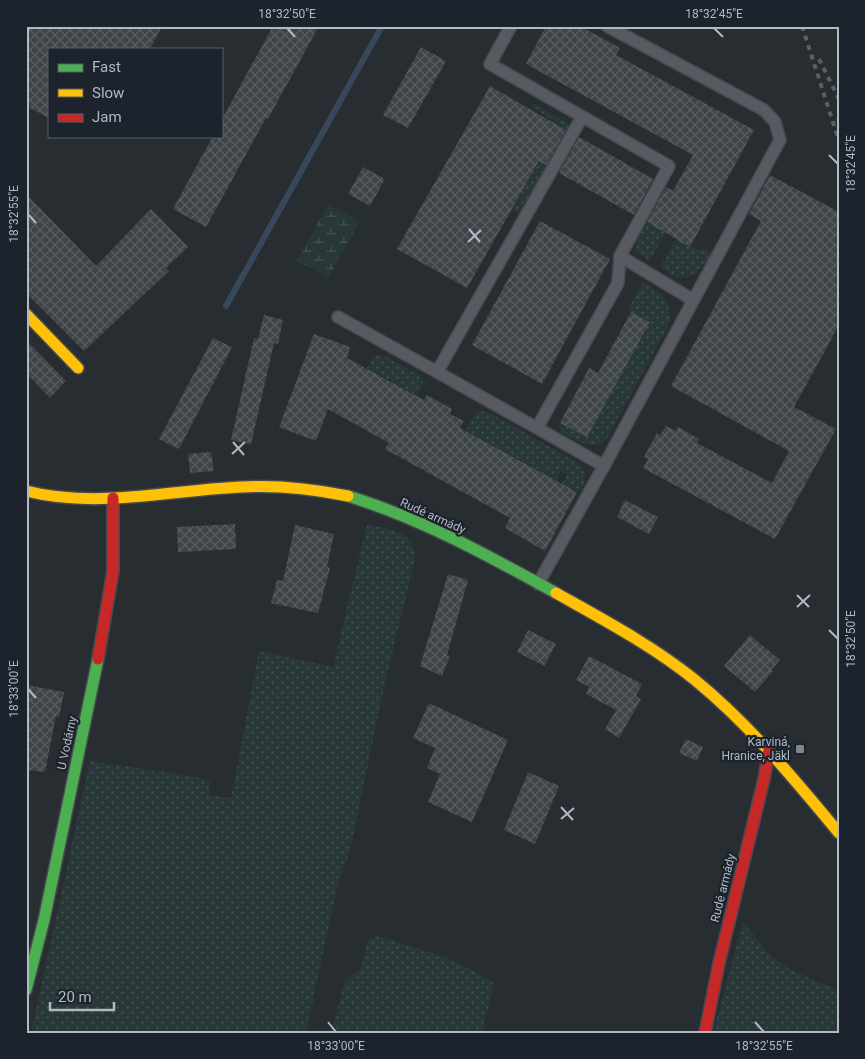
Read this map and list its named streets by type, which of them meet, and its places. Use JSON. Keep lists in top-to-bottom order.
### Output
{
  "streets": {
    "main road": ["Rudé armády", "U Vodárny"]
  },
  "crossings": [
    ["Rudé armády", "U Vodárny"]
  ],
  "places": {
    "transit": ["Karviná, Hranice, Jäkl"]
  },
  "legend": ["Fast", "Slow", "Jam"],
  "scale_bar": "20 m",
  "coordinates": [
    "18°32'50\"E",
    "18°32'45\"E",
    "18°32'55\"E",
    "18°33'00\"E"
  ]
}
